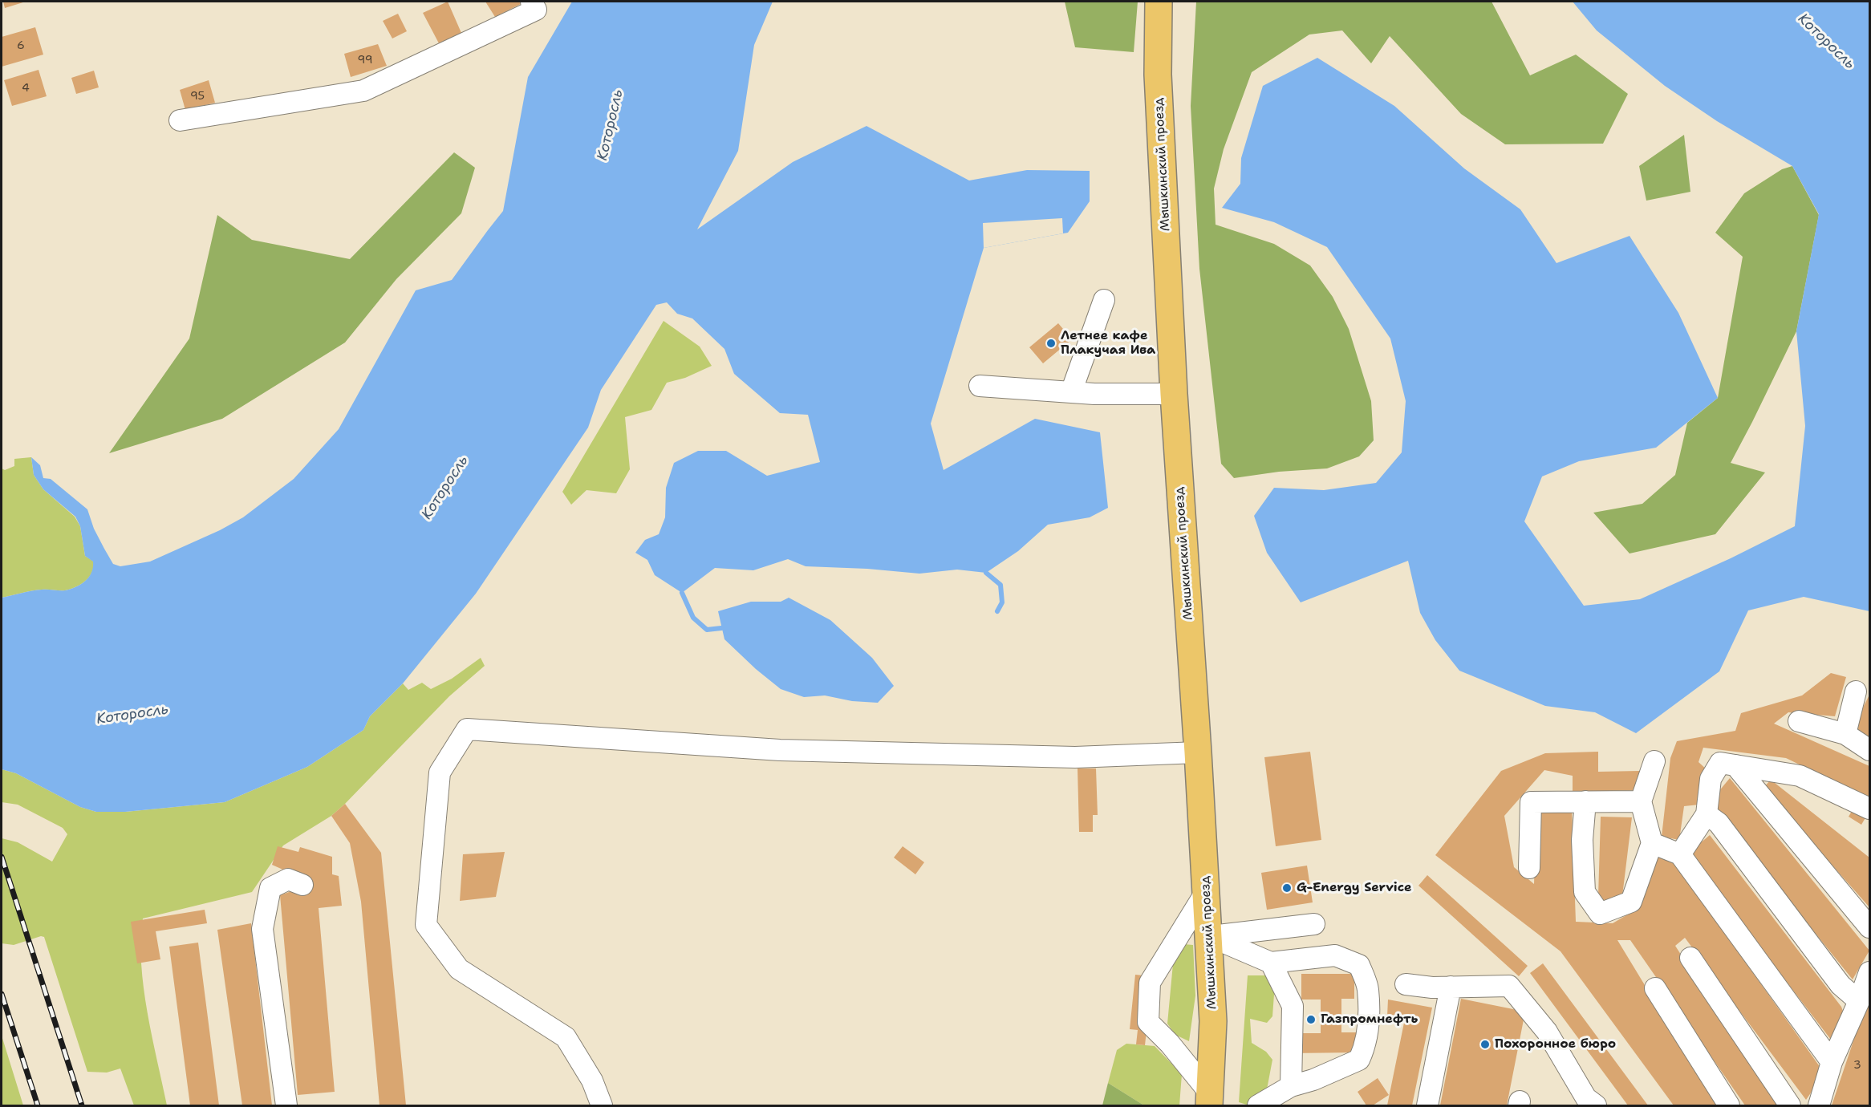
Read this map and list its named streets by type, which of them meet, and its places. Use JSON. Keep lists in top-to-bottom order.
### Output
{
  "streets": {
    "main road": ["Мышкинский проезд"]
  },
  "water": ["Которосль"],
  "places": [
    "Летнее кафе Плакучая Ива",
    "G-Energy Service",
    "Газпромнефть",
    "Похоронное бюро"
  ],
  "house_numbers": [
    "6",
    "99",
    "4",
    "95",
    "3"
  ]
}
